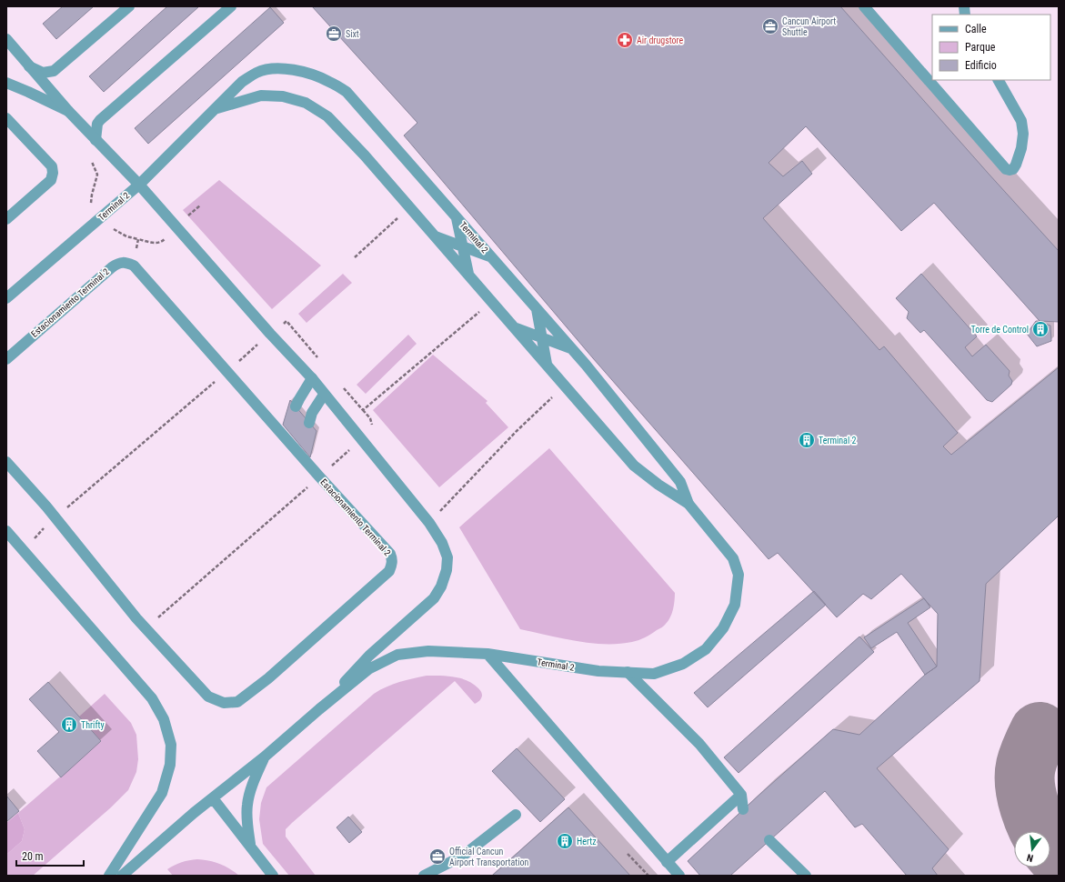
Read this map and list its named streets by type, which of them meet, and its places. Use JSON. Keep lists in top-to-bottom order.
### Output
{
  "streets": {
    "street": ["Terminal 2", "Estacionamiento Terminal 2"]
  },
  "places": {
    "office": ["Cancun Airport Shuttle", "Sixt", "Official Cancun Airport Transportation"],
    "pharmacy": ["Air drugstore"],
    "building": [
      "Torre de Control",
      "Terminal 2",
      "Thrifty",
      "Hertz"
    ]
  },
  "legend": ["Calle", "Parque", "Edificio"],
  "scale_bar": "20 m",
  "north": "bottom"
}
